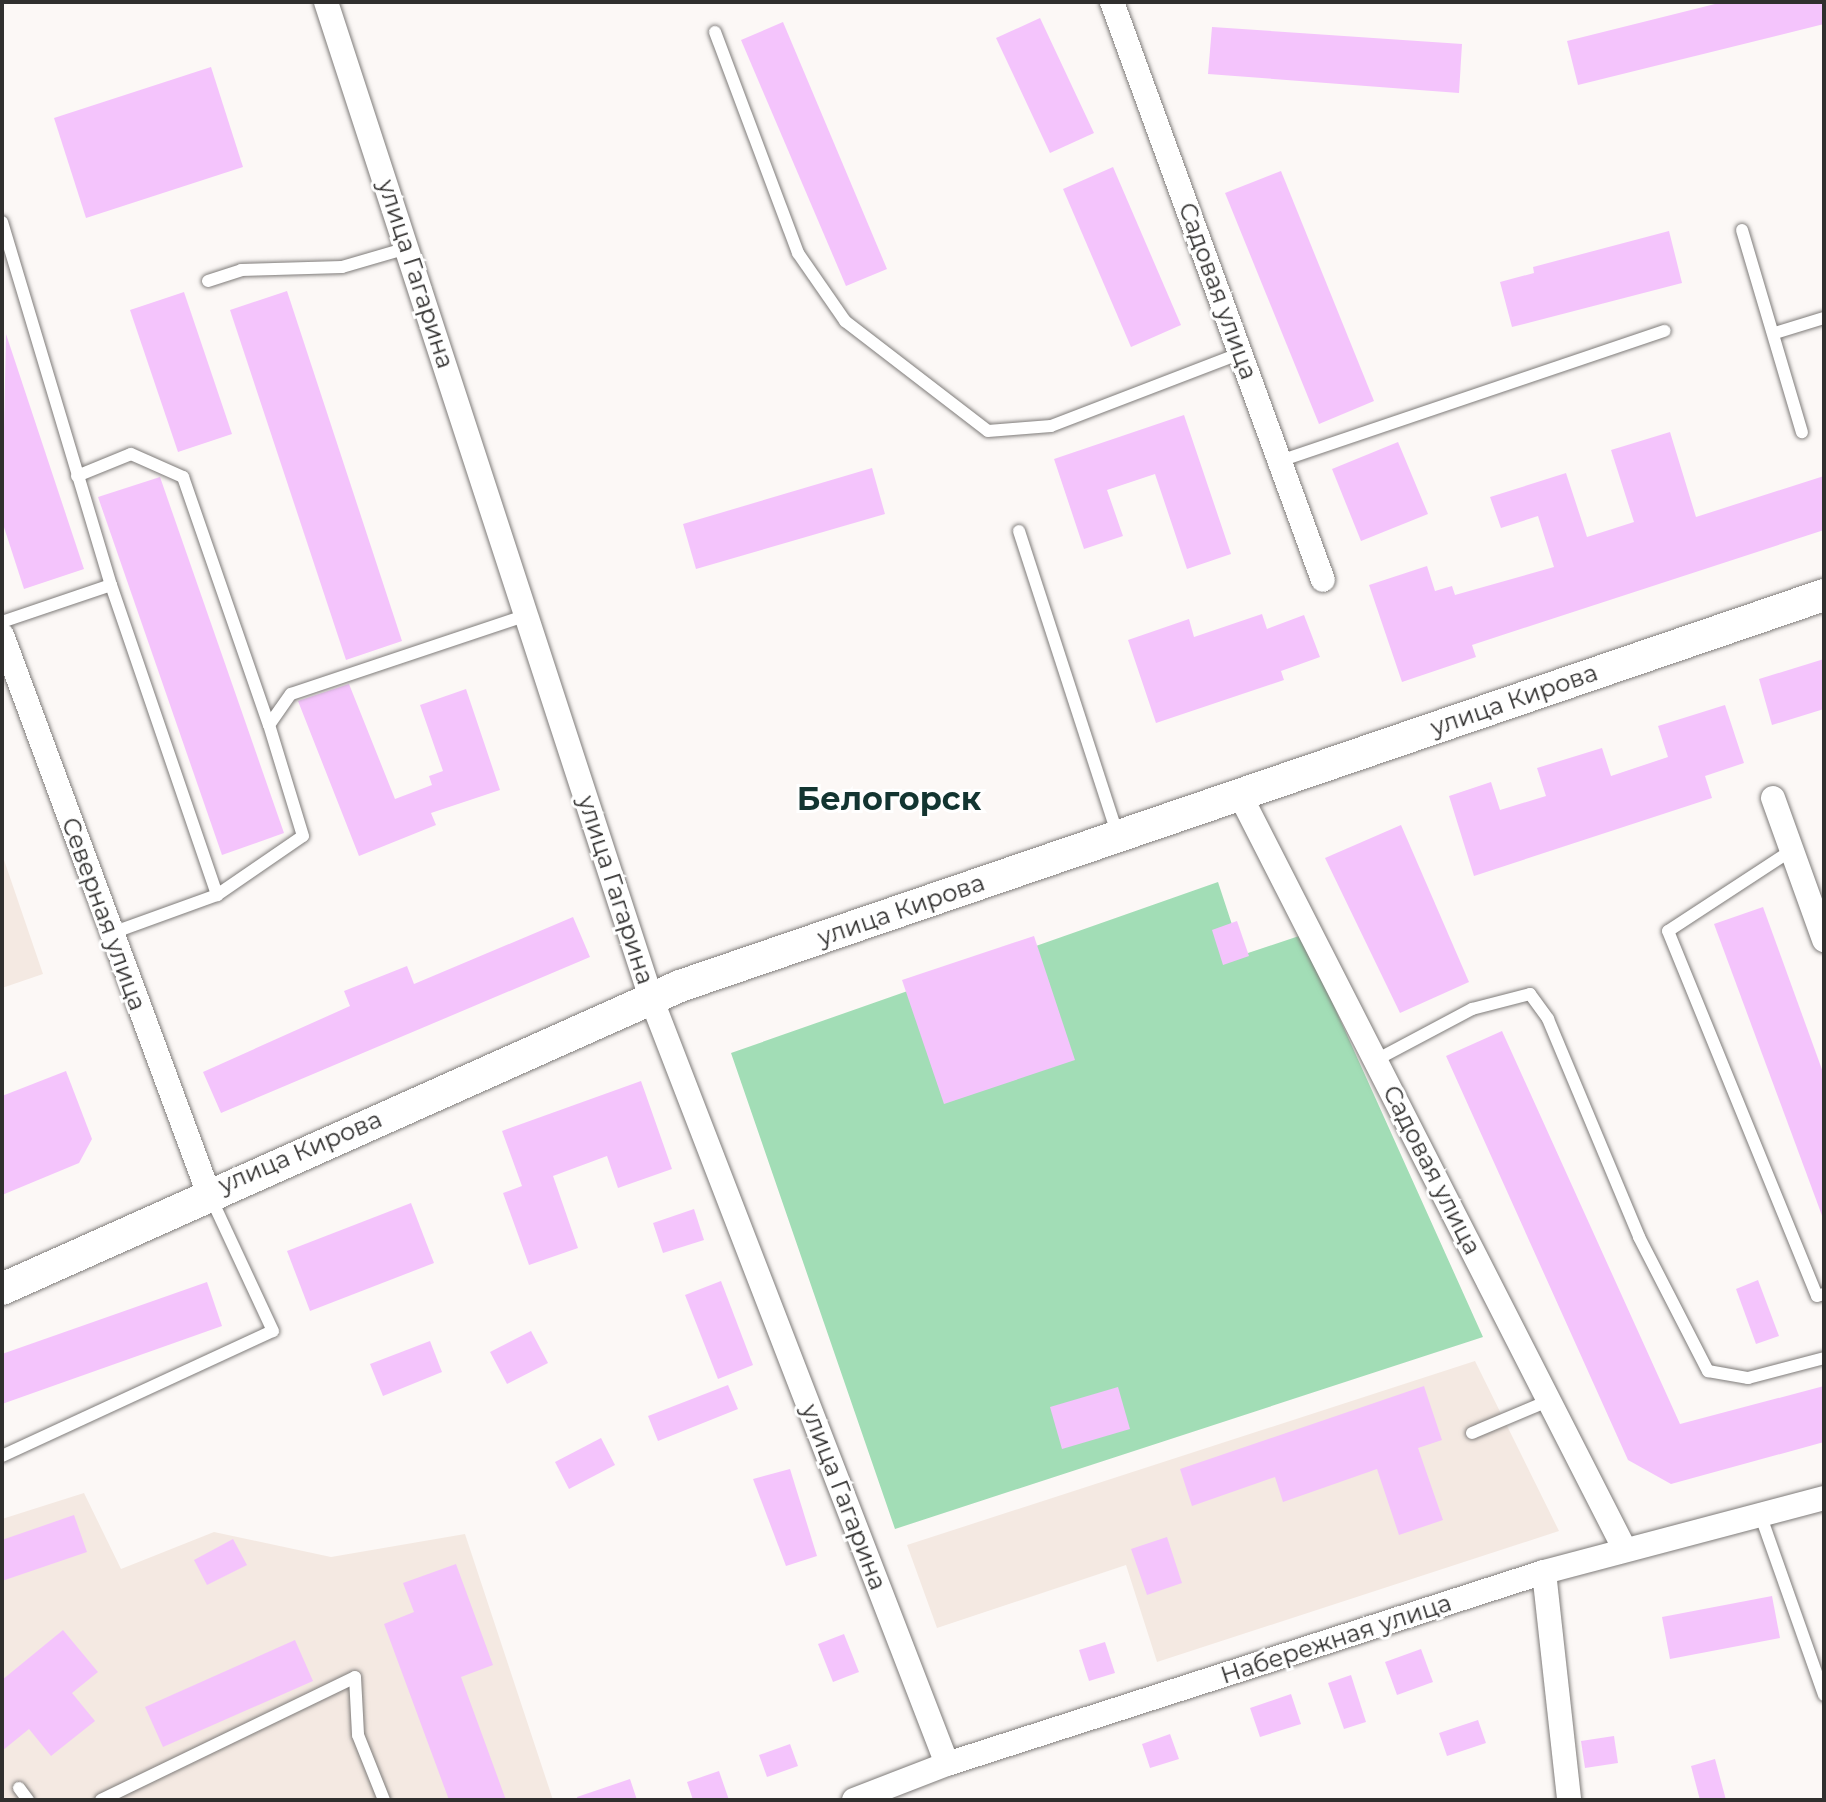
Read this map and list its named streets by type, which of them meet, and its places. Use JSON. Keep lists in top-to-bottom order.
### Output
{
  "streets": {
    "main road": ["улица Кирова"],
    "street": [
      "улица Гагарина",
      "Садовая улица",
      "Северная улица",
      "Набережная улица"
    ]
  },
  "crossings": [
    ["улица Гагарина", "улица Кирова"],
    ["улица Гагарина", "Набережная улица"],
    ["Садовая улица", "улица Кирова"],
    ["Садовая улица", "Набережная улица"],
    ["улица Кирова", "Северная улица"]
  ],
  "districts": ["Белогорск"]
}
